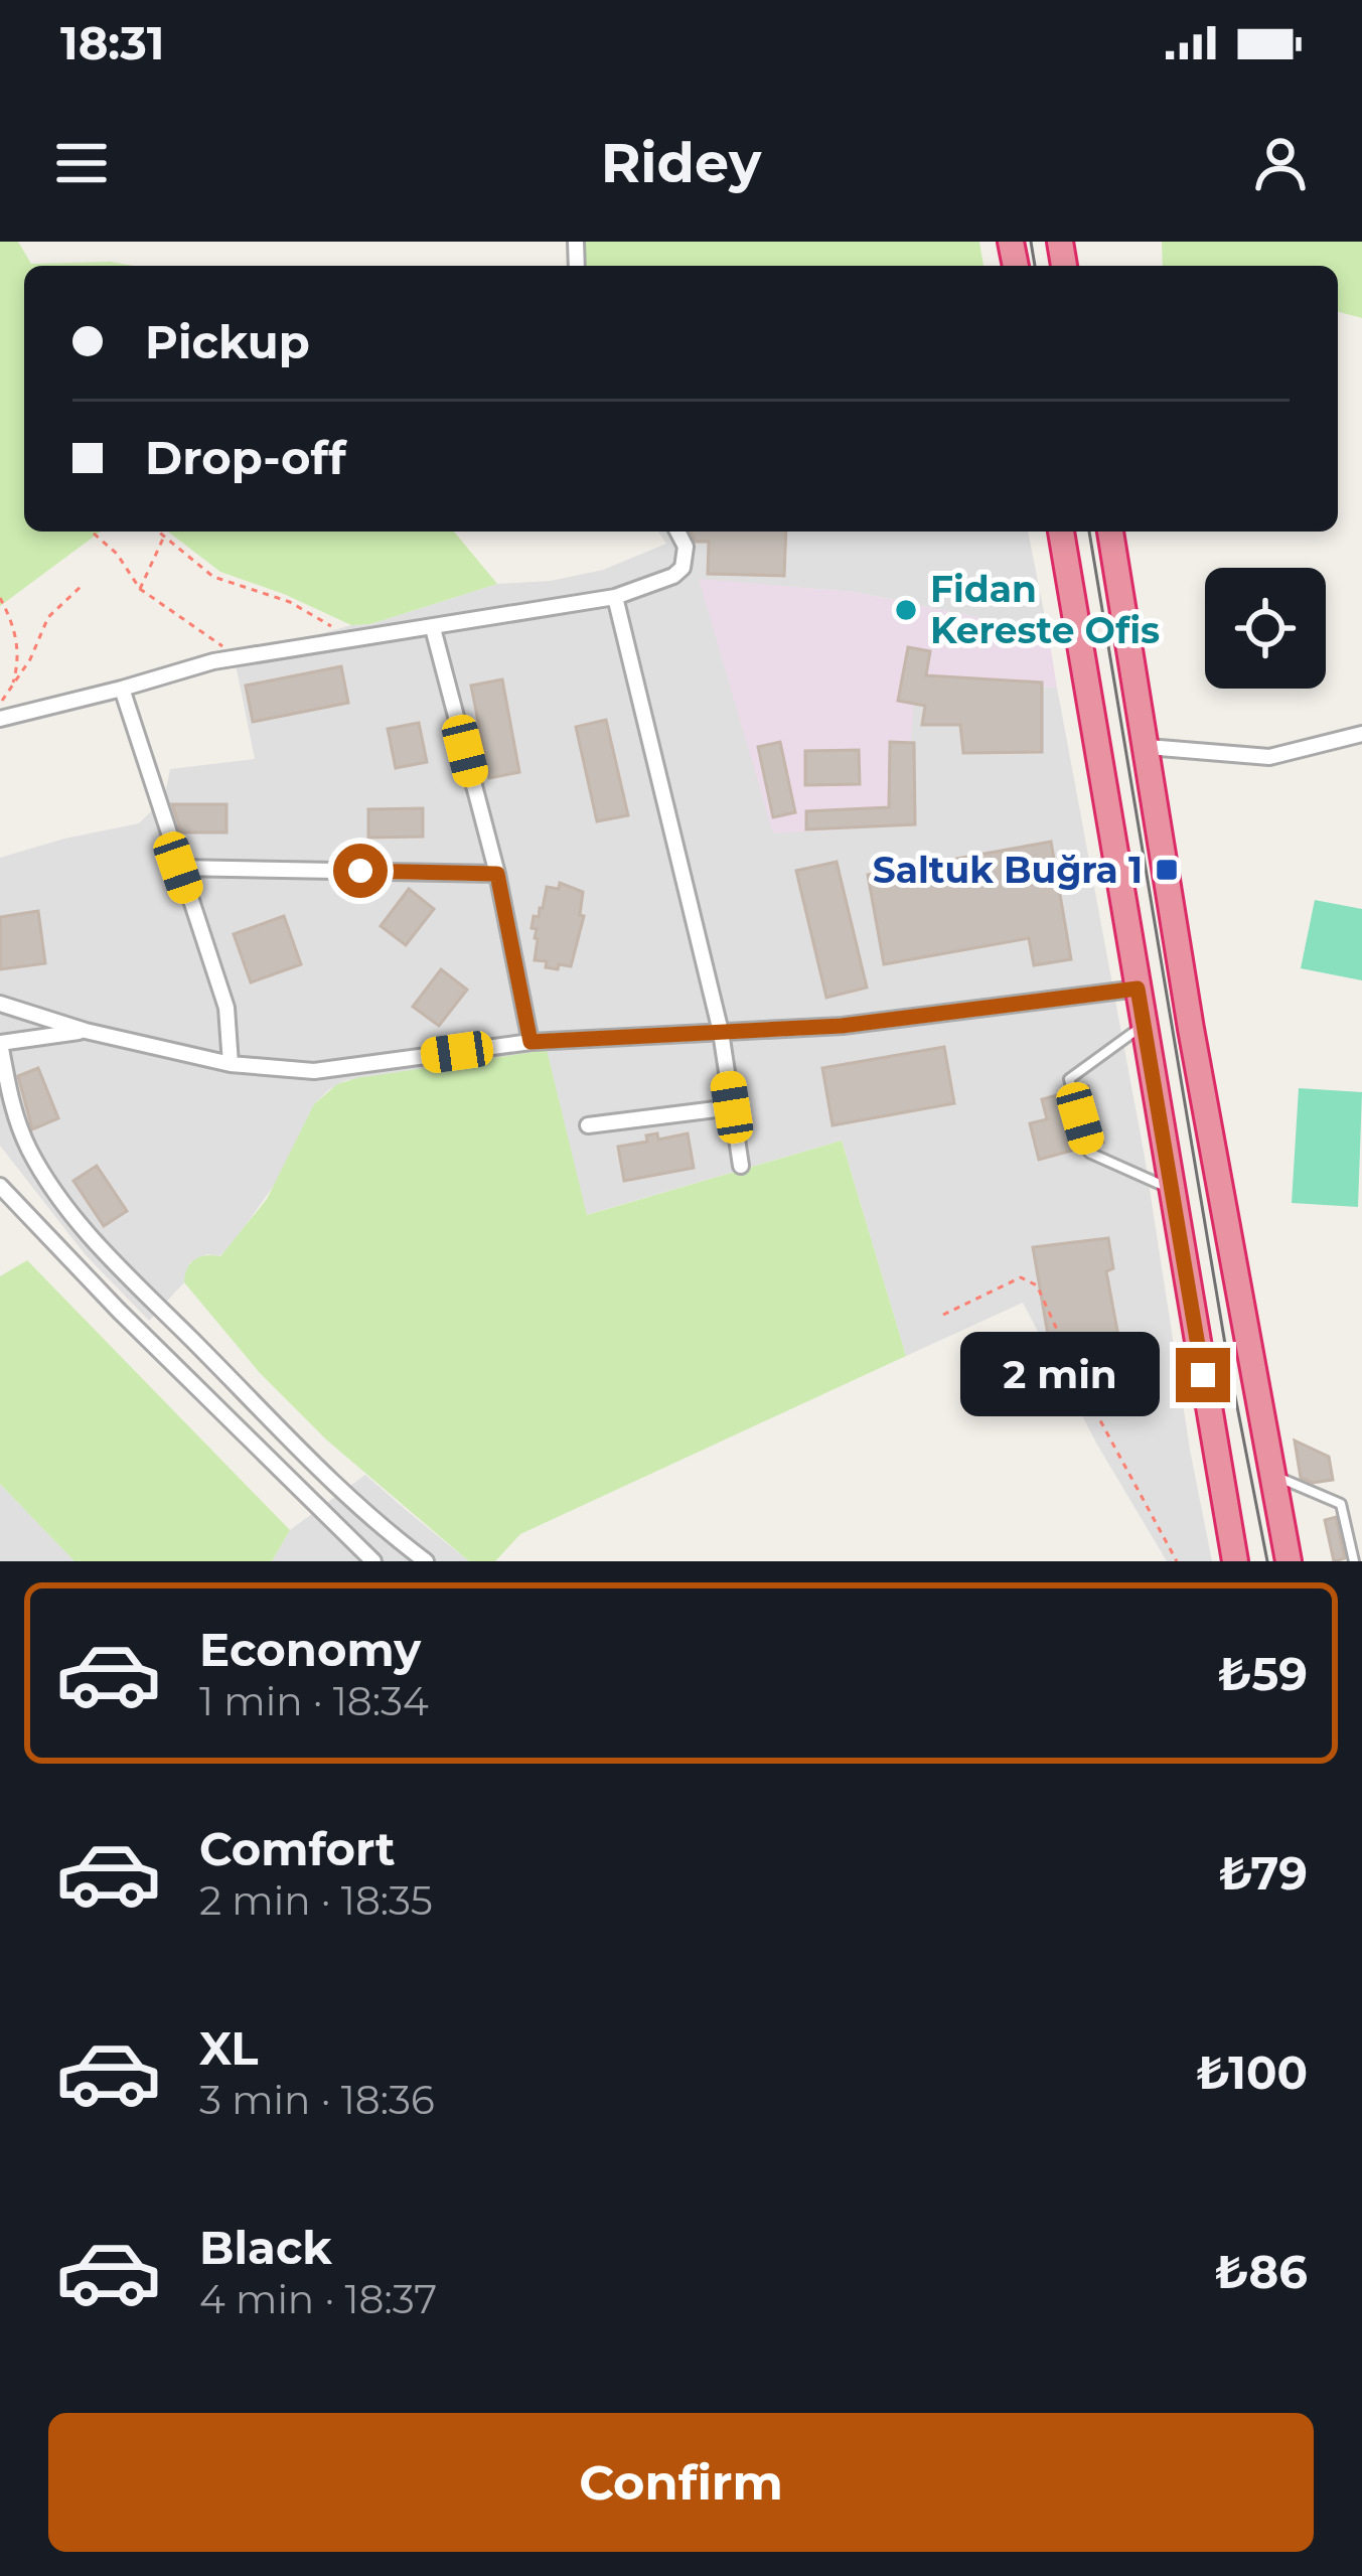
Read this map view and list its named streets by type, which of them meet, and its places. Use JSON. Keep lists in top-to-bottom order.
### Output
{
  "places": {
    "other": ["Fidan Kereste Ofis"],
    "transit": ["Saltuk Buğra 1"]
  },
  "page": {
    "status": "18:31",
    "header": "Ridey",
    "banner": ["Pickup", "Drop-off"],
    "bubble": "2 min",
    "list": [
      {
        "name": "Economy",
        "note": "1 min · 18:34",
        "value": "₺59"
      },
      {
        "name": "Comfort",
        "note": "2 min · 18:35",
        "value": "₺79"
      },
      {
        "name": "XL",
        "note": "3 min · 18:36",
        "value": "₺100"
      },
      {
        "name": "Black",
        "note": "4 min · 18:37",
        "value": "₺86"
      }
    ],
    "buttons": "Confirm"
  }
}
